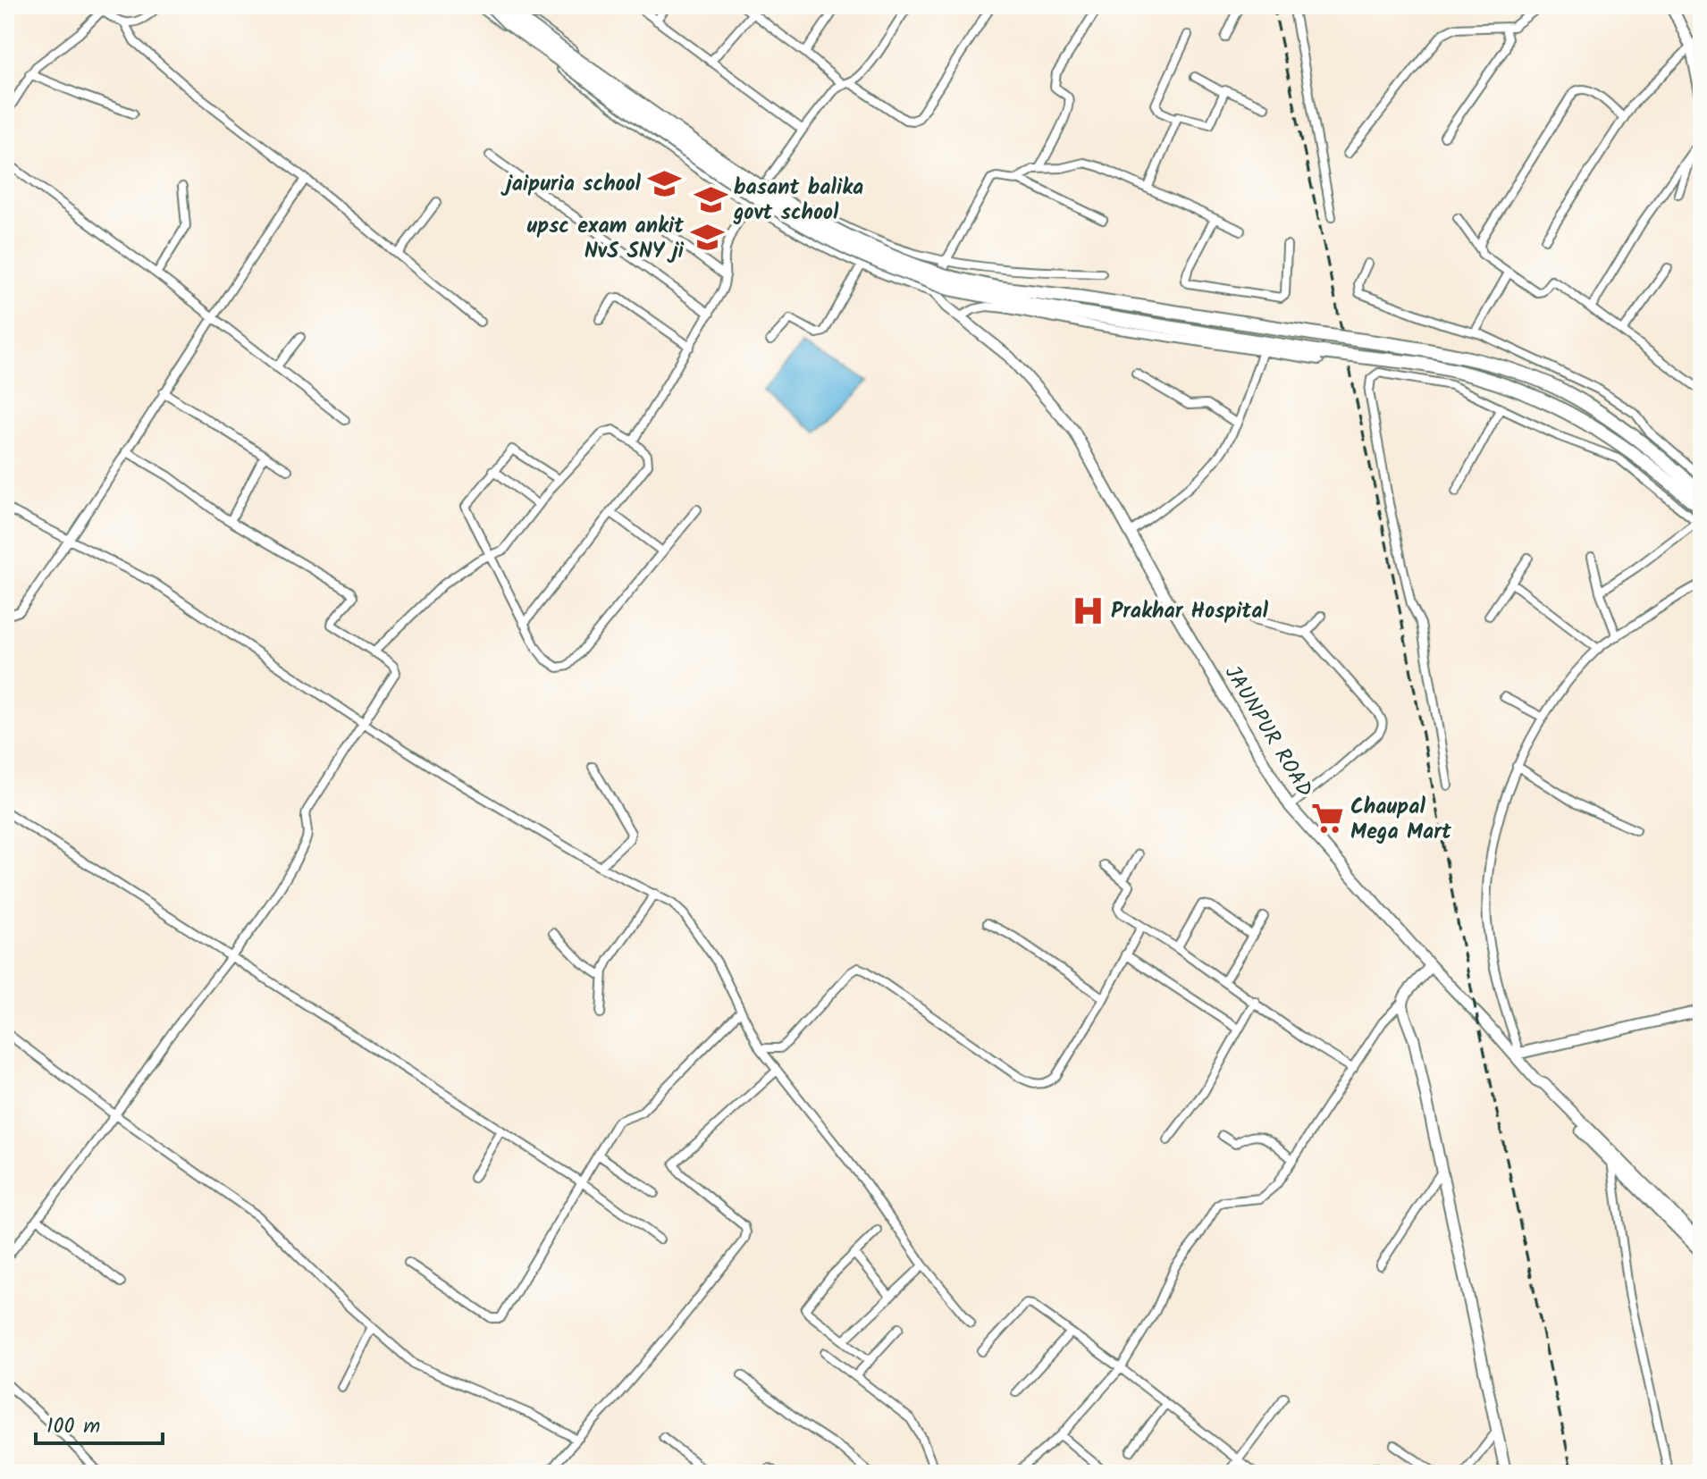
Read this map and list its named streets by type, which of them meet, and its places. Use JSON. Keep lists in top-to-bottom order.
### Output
{
  "streets": {
    "street": ["JAUNPUR ROAD"]
  },
  "places": {
    "school or university": ["jaipuria school", "basant balika govt school", "upsc exam ankit NvS SNY ji"],
    "hospital": ["Prakhar Hospital"],
    "supermarket": ["Chaupal Mega Mart"]
  },
  "scale_bar": "100 m"
}
